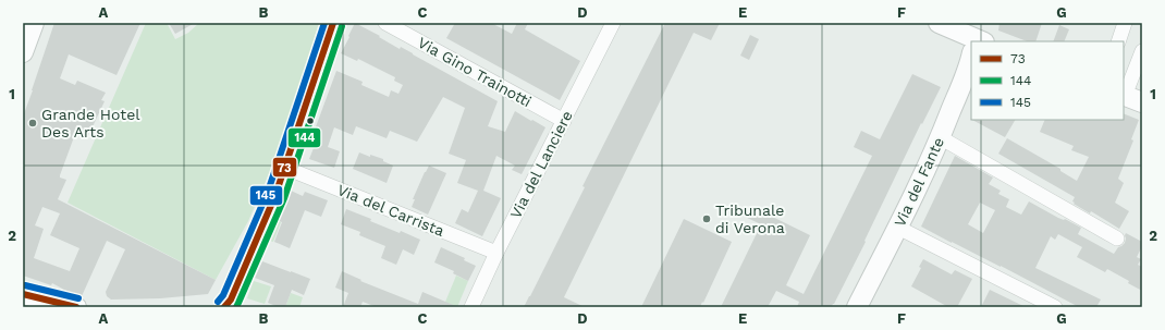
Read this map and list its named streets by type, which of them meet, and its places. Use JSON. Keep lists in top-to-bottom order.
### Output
{
  "streets": {
    "street": [
      "Via Gino Trainotti",
      "Via del Lanciere",
      "Via del Fante",
      "Via del Carrista"
    ]
  },
  "crossings": [
    ["Via Gino Trainotti", "Via del Lanciere"],
    ["Via del Lanciere", "Via del Carrista"]
  ],
  "places": ["Grande Hotel Des Arts", "Tribunale di Verona"],
  "lines": ["transit line 73", "transit line 145", "transit line 144"],
  "legend": ["73", "144", "145"],
  "grid": {
    "columns": [
      "A",
      "B",
      "C",
      "D",
      "E",
      "F",
      "G"
    ],
    "rows": ["1", "2"]
  }
}
